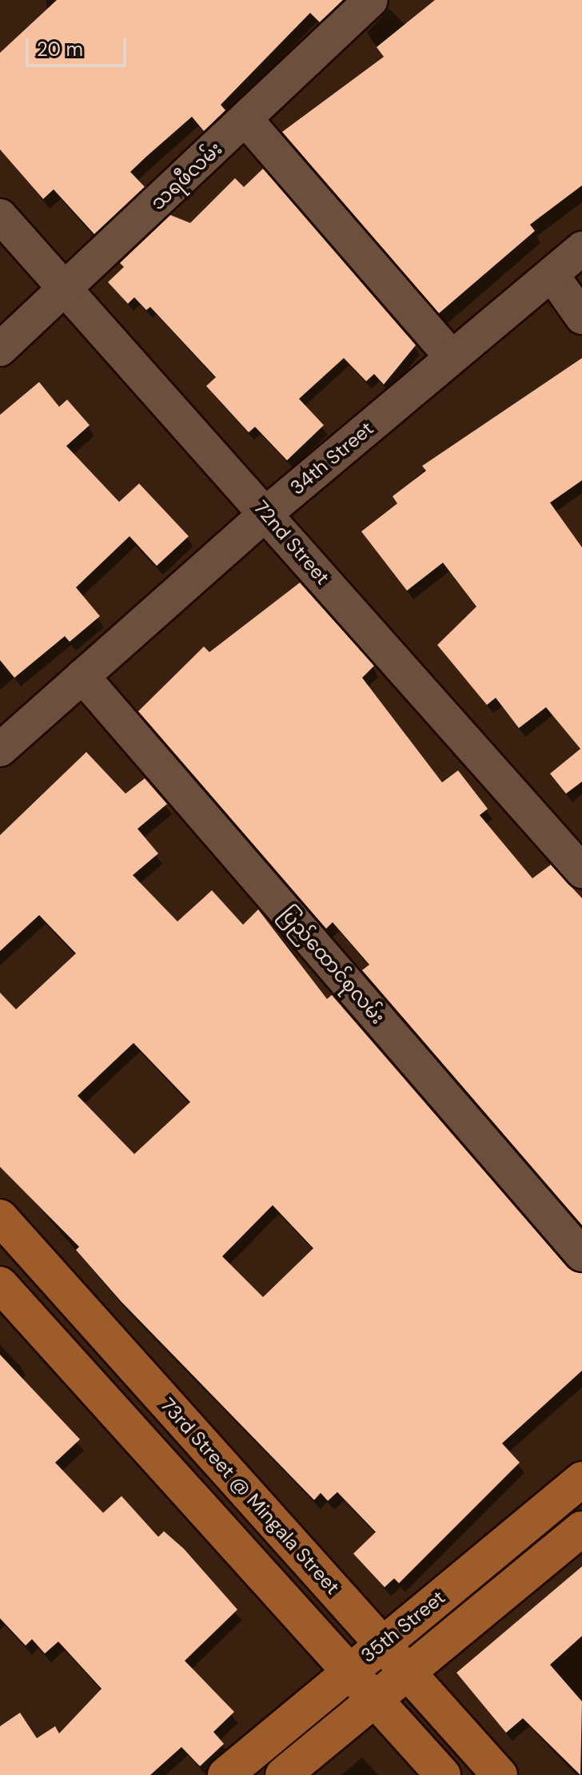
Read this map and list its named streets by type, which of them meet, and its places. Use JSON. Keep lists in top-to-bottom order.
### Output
{
  "streets": {
    "main road": ["73rd Street @ Mingala Street", "35th Street"],
    "street": [
      "သရဖီလမ်း",
      "34th Street",
      "72nd Street",
      "ပြည်ထောင်စုလမ်း"
    ]
  },
  "crossings": [
    ["သရဖီလမ်း", "72nd Street"],
    ["34th Street", "72nd Street"],
    ["34th Street", "ပြည်ထောင်စုလမ်း"],
    ["73rd Street @ Mingala Street", "35th Street"]
  ],
  "scale_bar": "20 m"
}
